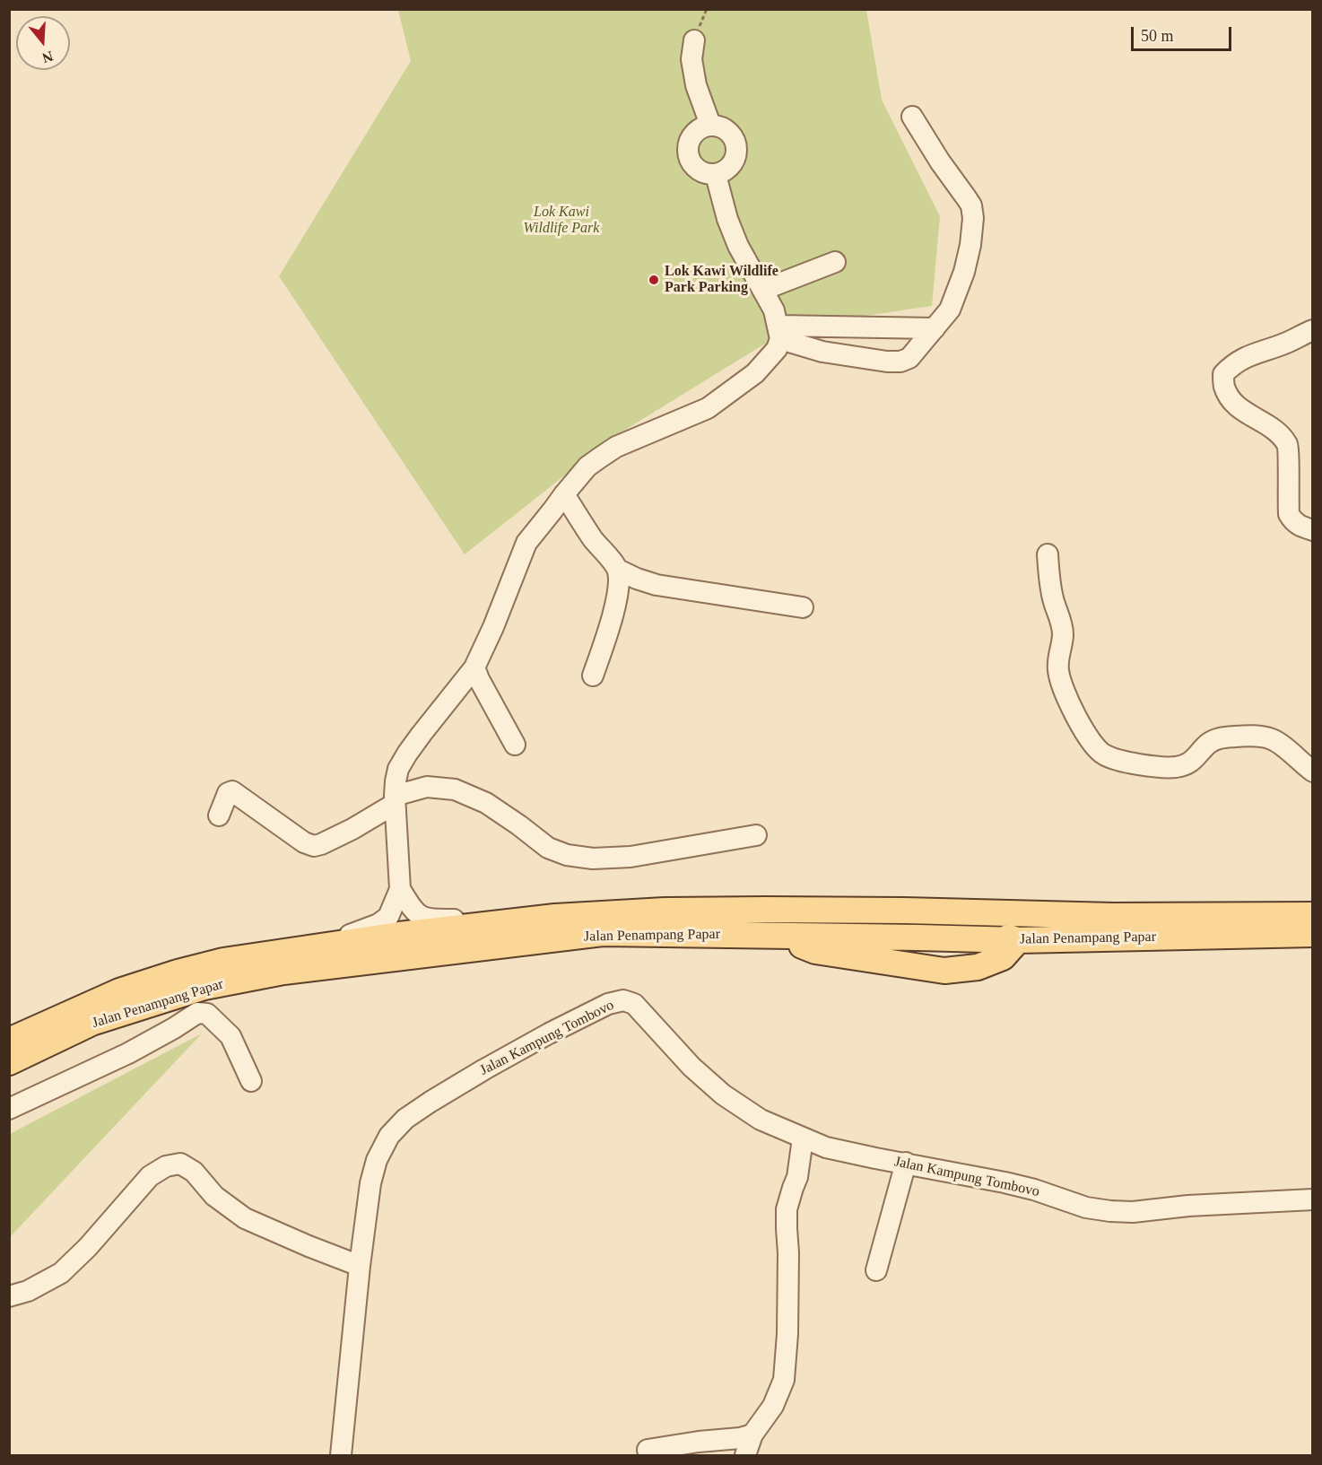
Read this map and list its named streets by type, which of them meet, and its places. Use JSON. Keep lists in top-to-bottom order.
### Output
{
  "streets": {
    "main road": ["Jalan Penampang Papar"],
    "street": ["Jalan Kampung Tombovo"]
  },
  "parks": ["Lok Kawi Wildlife Park"],
  "places": ["Lok Kawi Wildlife Park Parking"],
  "scale_bar": "50 m",
  "north": "bottom"
}
